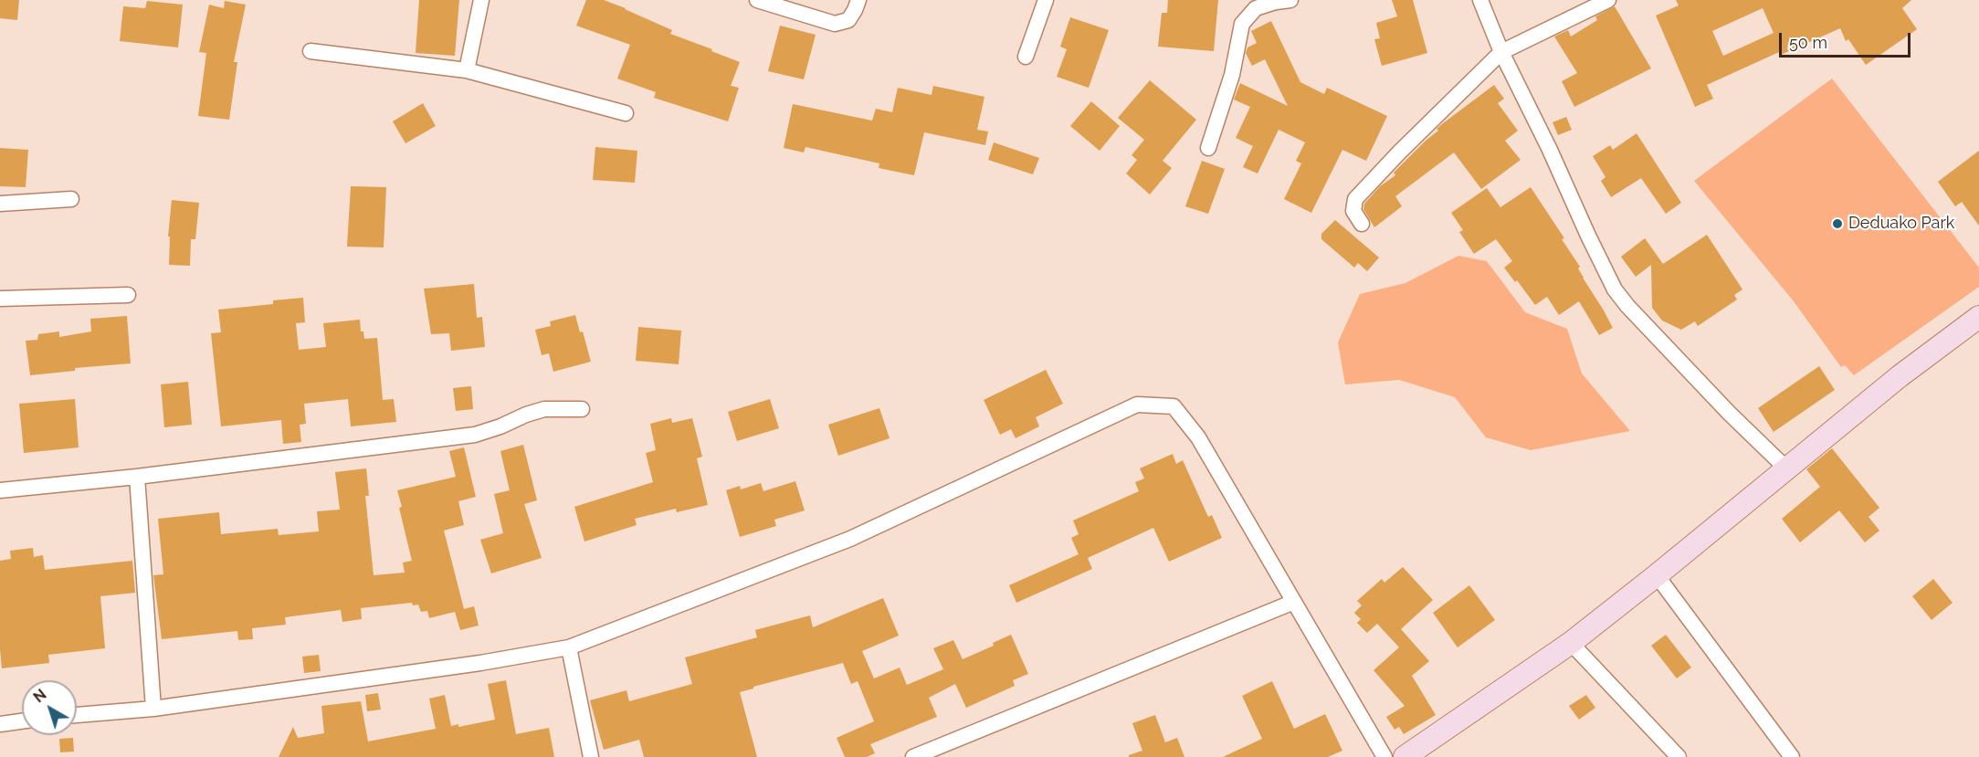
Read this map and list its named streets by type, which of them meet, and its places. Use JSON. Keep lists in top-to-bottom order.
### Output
{
  "places": ["Deduako Park"],
  "scale_bar": "50 m",
  "north": "top left"
}
